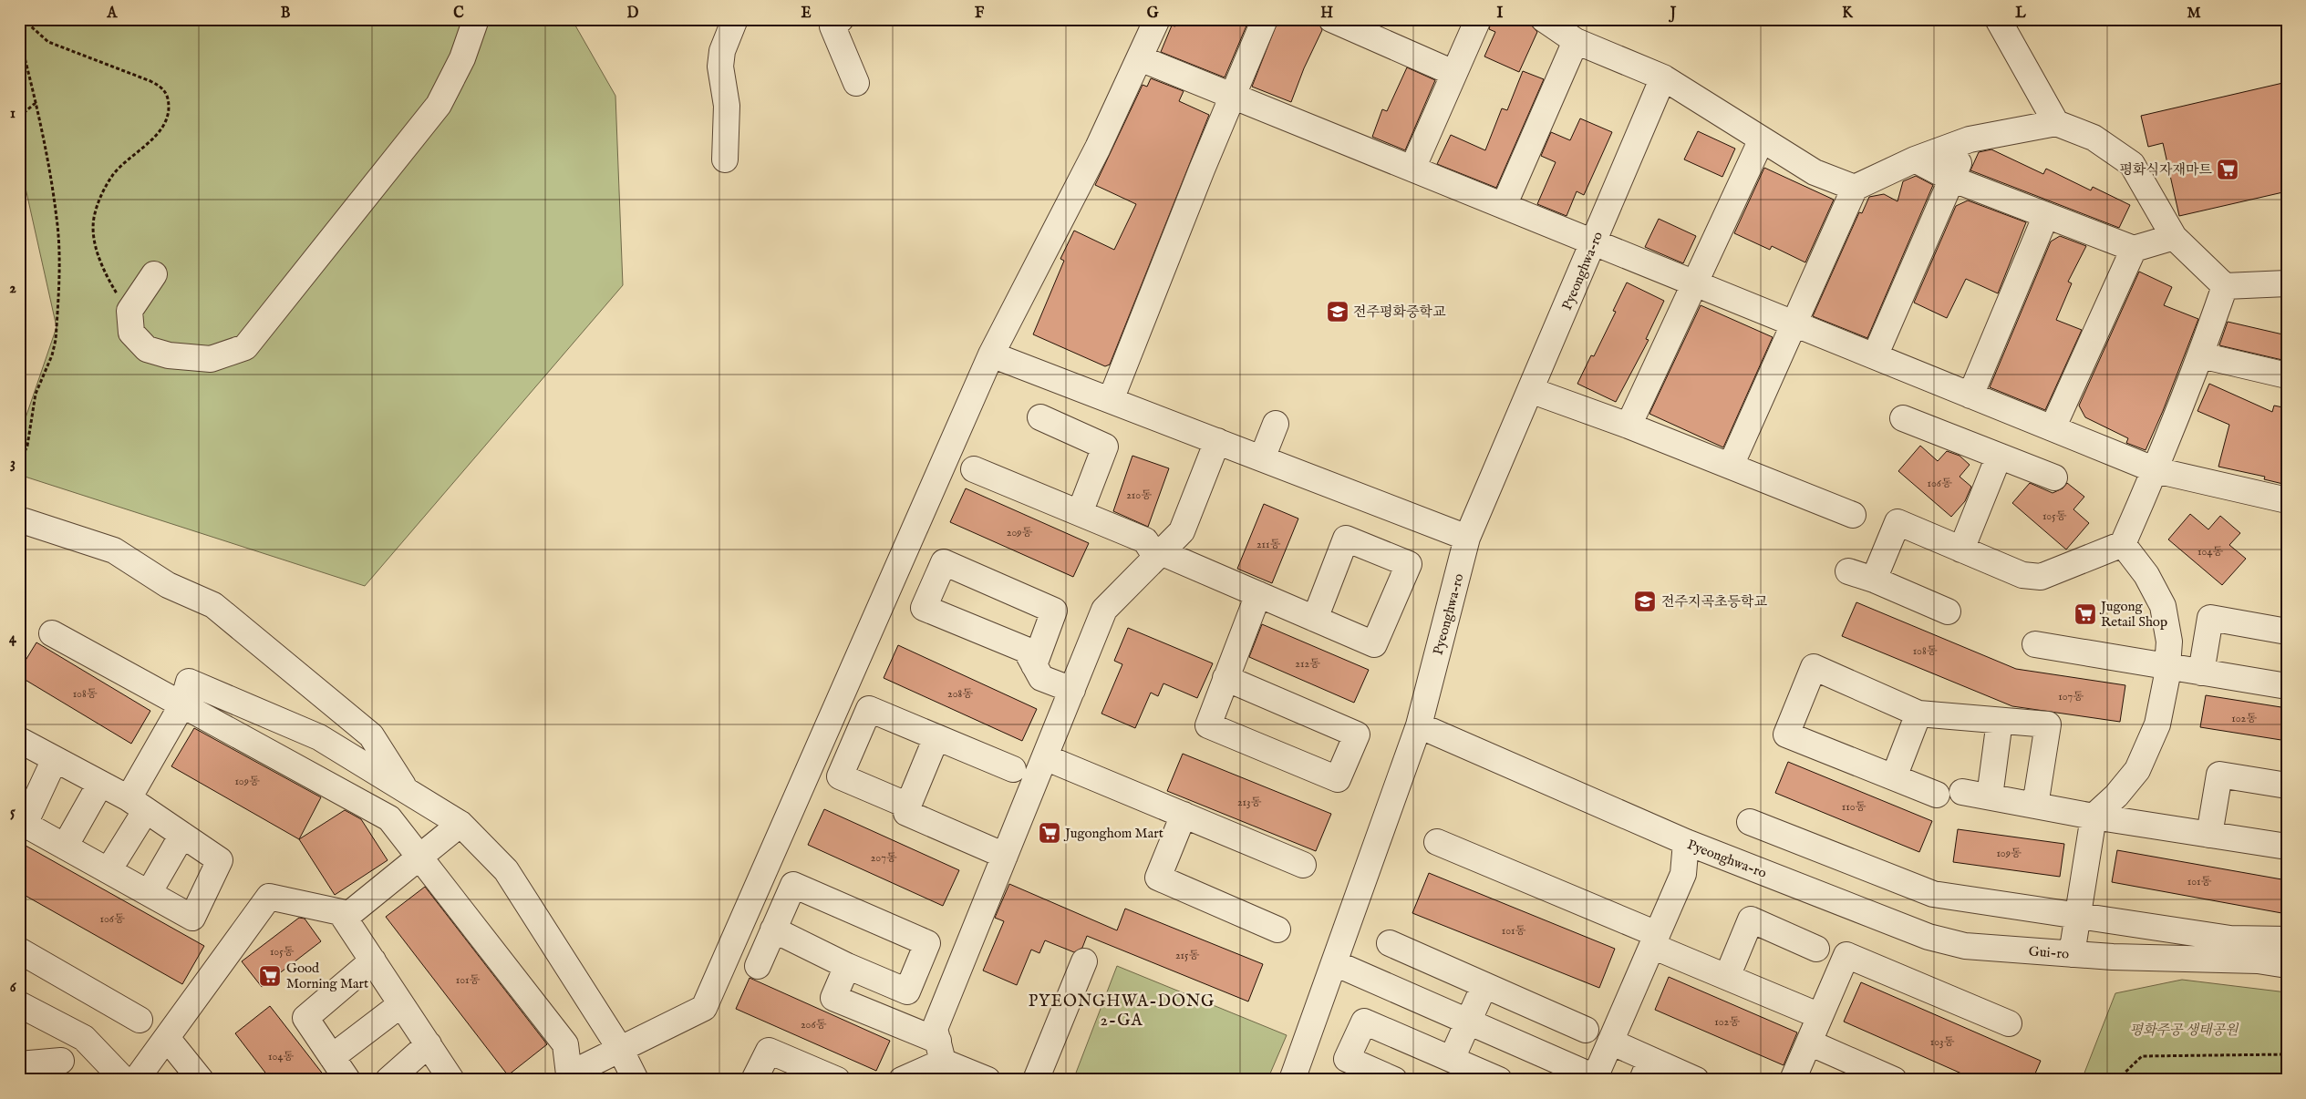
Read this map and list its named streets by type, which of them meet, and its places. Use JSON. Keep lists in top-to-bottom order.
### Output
{
  "streets": {
    "street": ["Pyeonghwa-ro", "Gui-ro"]
  },
  "crossings": [
    ["Pyeonghwa-ro", "Gui-ro"]
  ],
  "districts": ["PYEONGHWA-DONG 2-GA"],
  "parks": ["평화주공 생태공원"],
  "places": {
    "supermarket": [
      "평화식자재마트",
      "Jugong Retail Shop",
      "Jugonghom Mart",
      "Good Morning Mart"
    ],
    "school or university": ["전주평화중학교", "전주지곡초등학교"]
  },
  "house_numbers": [
    "106동",
    "210동",
    "105동",
    "209동",
    "211동",
    "104동",
    "108동",
    "212동",
    "108동",
    "208동",
    "107동",
    "102동",
    "109동",
    "213동",
    "110동",
    "109동",
    "207동",
    "101동",
    "106동",
    "101동",
    "105동",
    "215동",
    "101동",
    "102동",
    "206동",
    "103동",
    "104동"
  ],
  "grid": {
    "columns": [
      "A",
      "B",
      "C",
      "D",
      "E",
      "F",
      "G",
      "H",
      "I",
      "J",
      "K",
      "L",
      "M"
    ],
    "rows": [
      "1",
      "2",
      "3",
      "4",
      "5",
      "6"
    ]
  }
}
